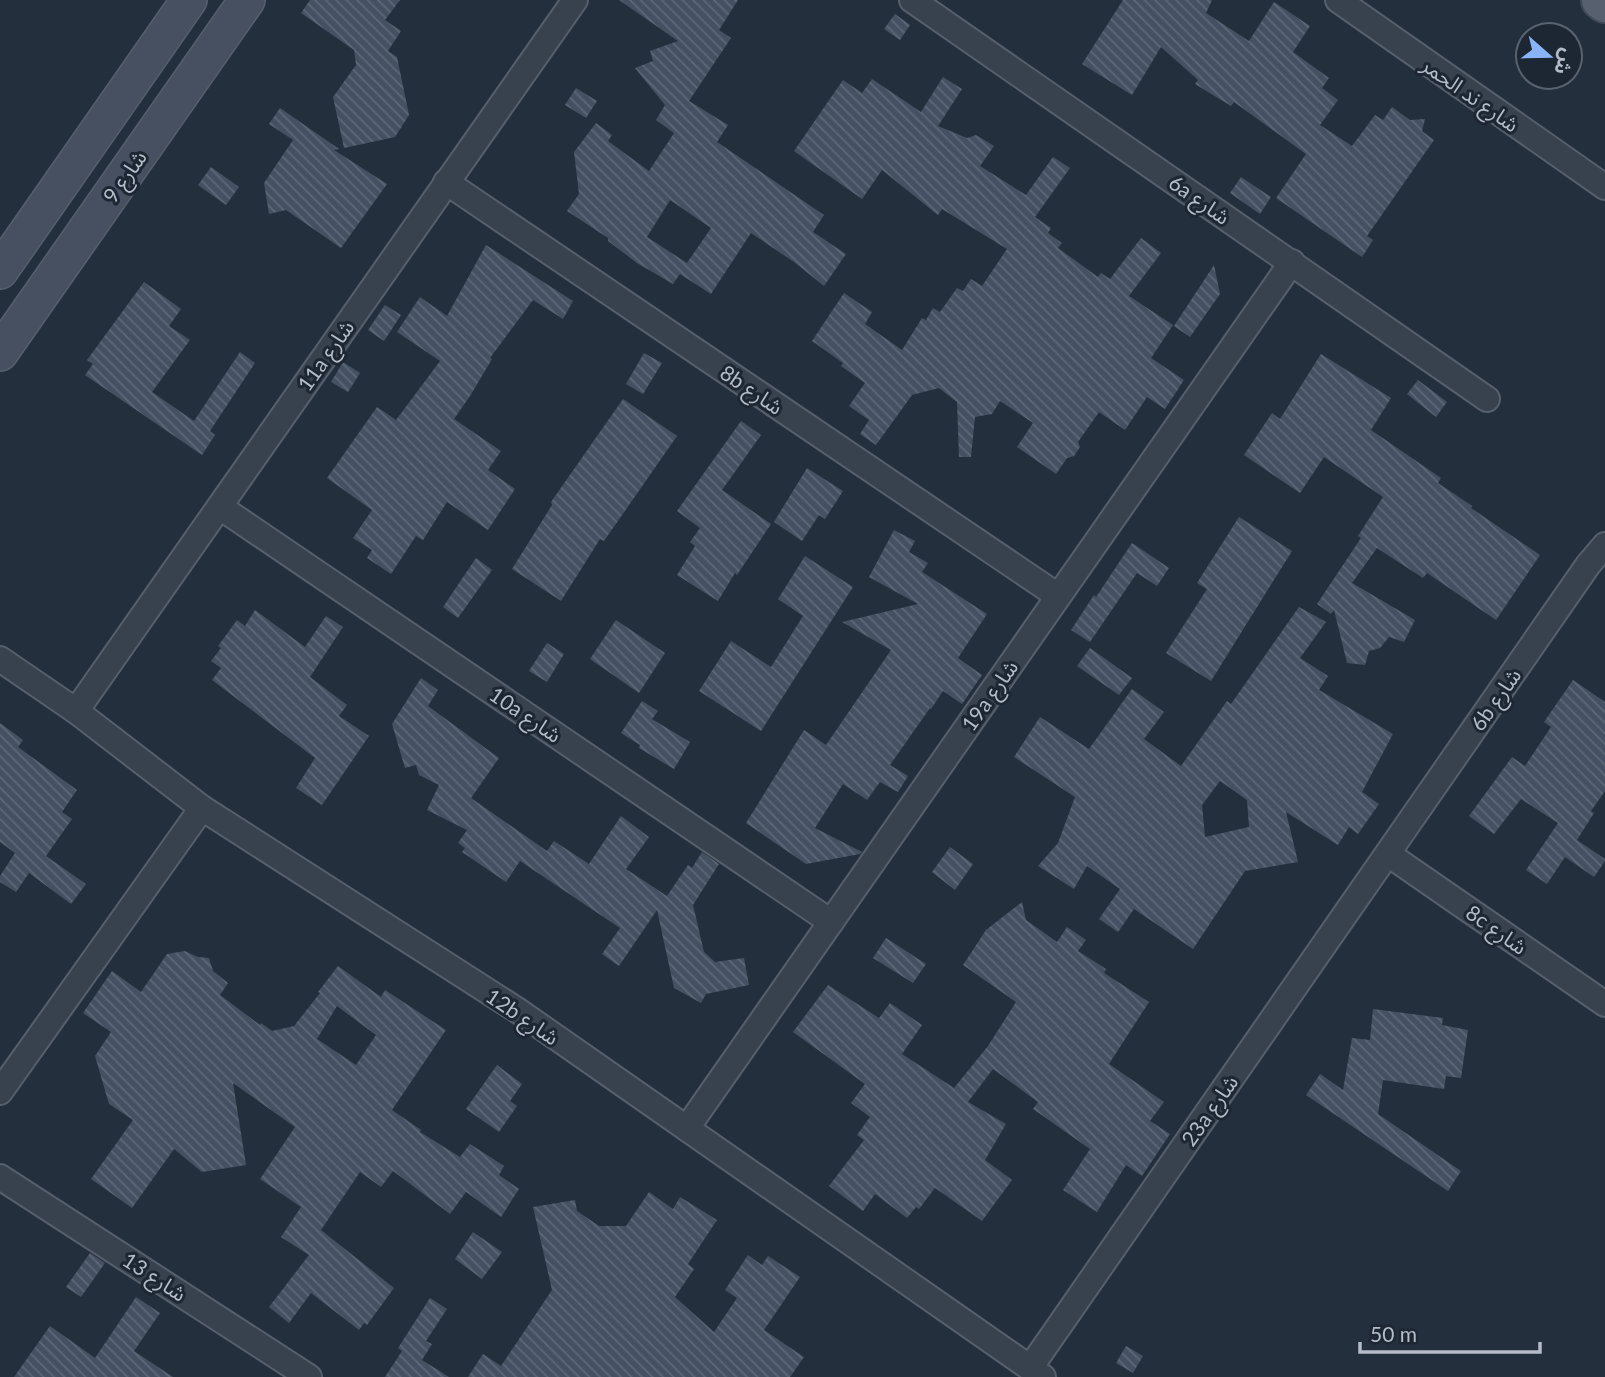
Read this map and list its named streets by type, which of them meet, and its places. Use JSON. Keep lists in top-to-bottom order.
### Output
{
  "streets": {
    "street": [
      "شارع ند الحمر",
      "شارع 9",
      "6a شارع",
      "11a شارع",
      "8b شارع",
      "19a شارع",
      "6b شارع",
      "10a شارع",
      "8c شارع",
      "12b شارع",
      "23a شارع",
      "شارع 13"
    ]
  },
  "crossings": [
    ["6a شارع", "19a شارع"],
    ["11a شارع", "8b شارع"],
    ["11a شارع", "10a شارع"],
    ["11a شارع", "12b شارع"],
    ["8b شارع", "19a شارع"],
    ["19a شارع", "10a شارع"],
    ["19a شارع", "12b شارع"],
    ["6b شارع", "8c شارع"],
    ["6b شارع", "23a شارع"],
    ["8c شارع", "23a شارع"],
    ["12b شارع", "23a شارع"]
  ],
  "scale_bar": "50 m",
  "north": "right"
}
